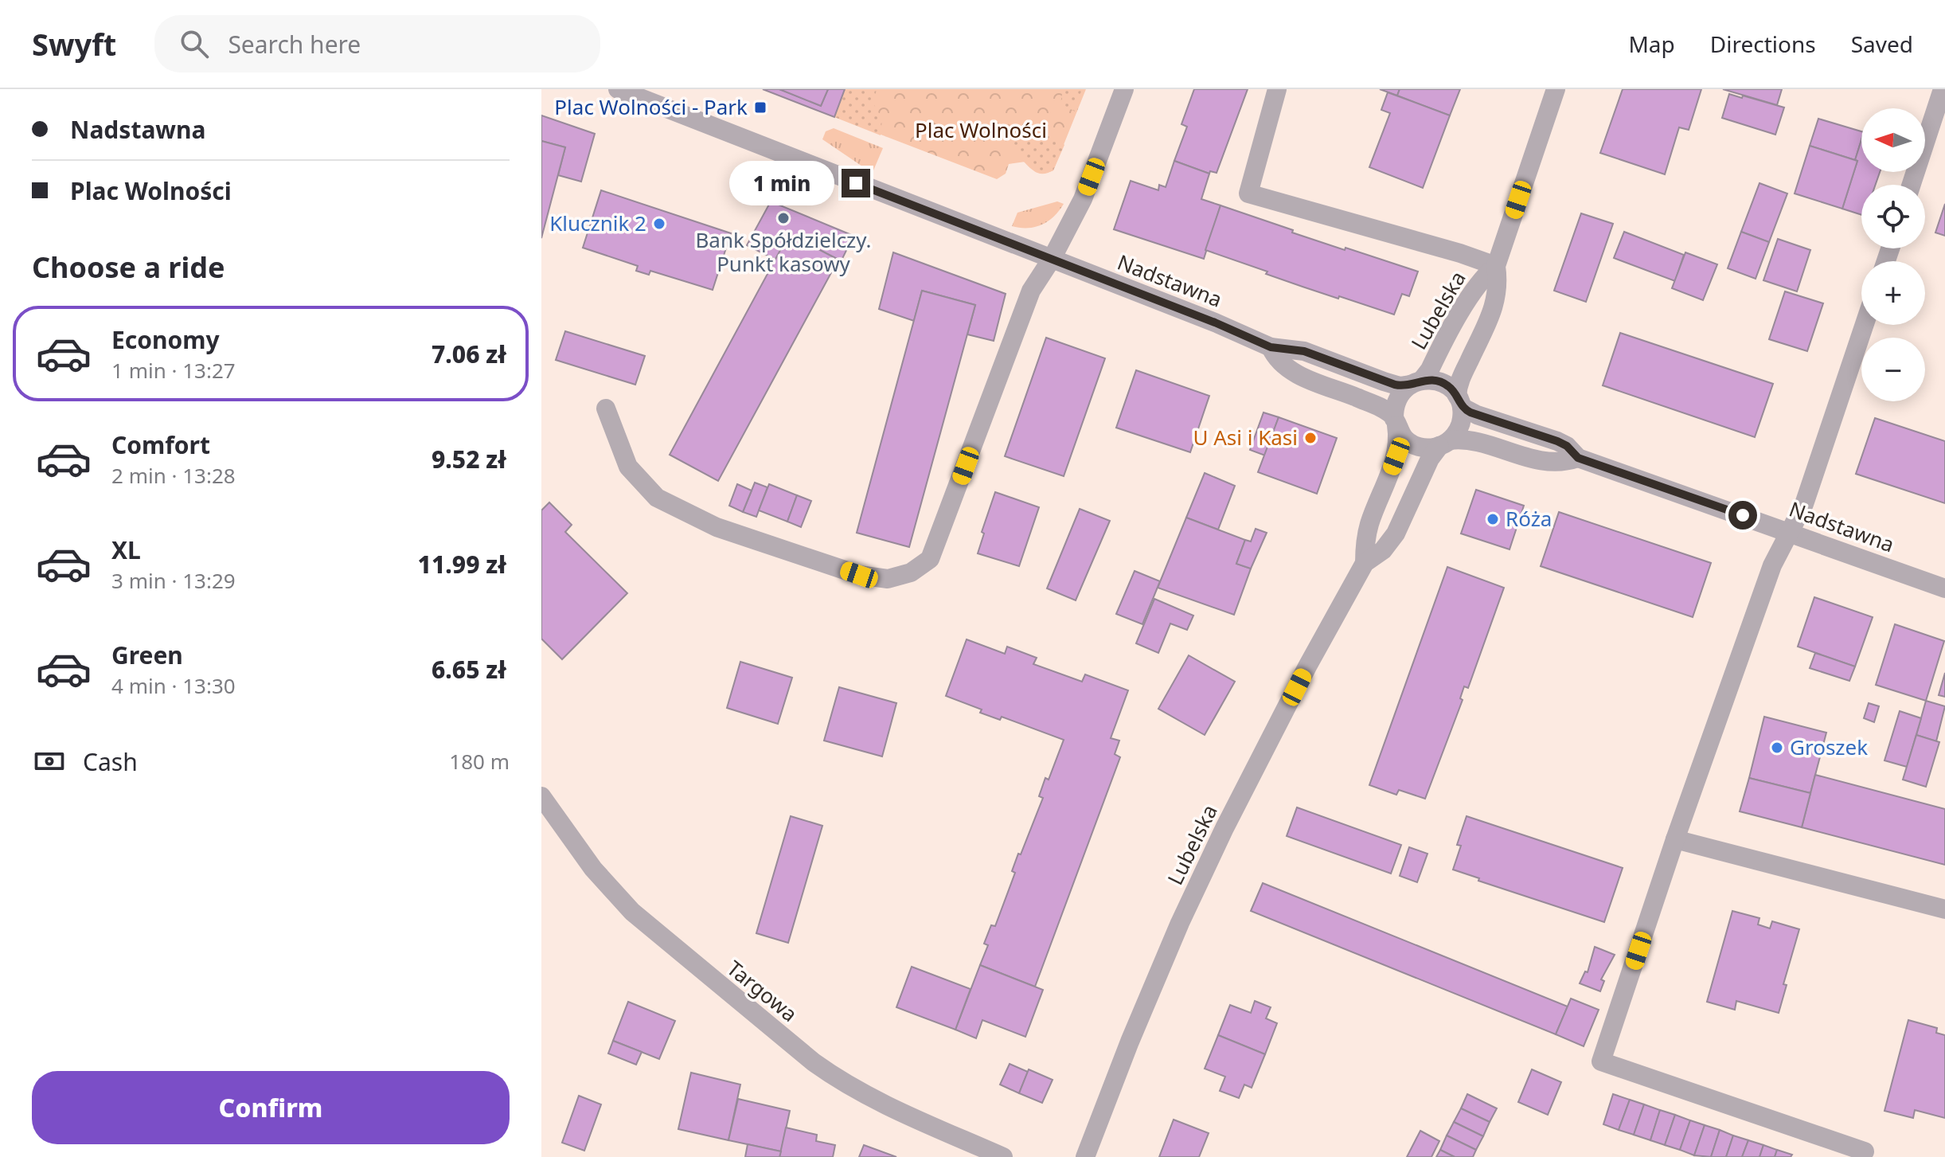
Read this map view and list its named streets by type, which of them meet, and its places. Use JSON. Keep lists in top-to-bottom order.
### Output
{
  "streets": {
    "street": ["Nadstawna", "Lubelska", "Targowa"]
  },
  "crossings": [
    ["Nadstawna", "Lubelska"]
  ],
  "parks": ["Plac Wolności"],
  "places": {
    "transit": ["Plac Wolności - Park"],
    "other": [
      "Bank Spółdzielczy. Punkt kasowy",
      "Klucznik 2",
      "U Asi i Kasi",
      "Róża",
      "Groszek"
    ]
  },
  "north": "left",
  "page": {
    "header": "Swyft",
    "search": "Search here",
    "nav": ["Map", "Directions", "Saved"],
    "banner": ["Nadstawna", "Plac Wolności"],
    "map_buttons": ["+", "−"],
    "bubble": "1 min",
    "heading": "Choose a ride",
    "list": [
      {
        "name": "Economy",
        "note": "1 min · 13:27",
        "value": "7.06 zł"
      },
      {
        "name": "Comfort",
        "note": "2 min · 13:28",
        "value": "9.52 zł"
      },
      {
        "name": "XL",
        "note": "3 min · 13:29",
        "value": "11.99 zł"
      },
      {
        "name": "Green",
        "note": "4 min · 13:30",
        "value": "6.65 zł"
      }
    ],
    "pay": ["Cash", "180 m"],
    "buttons": "Confirm"
  }
}
